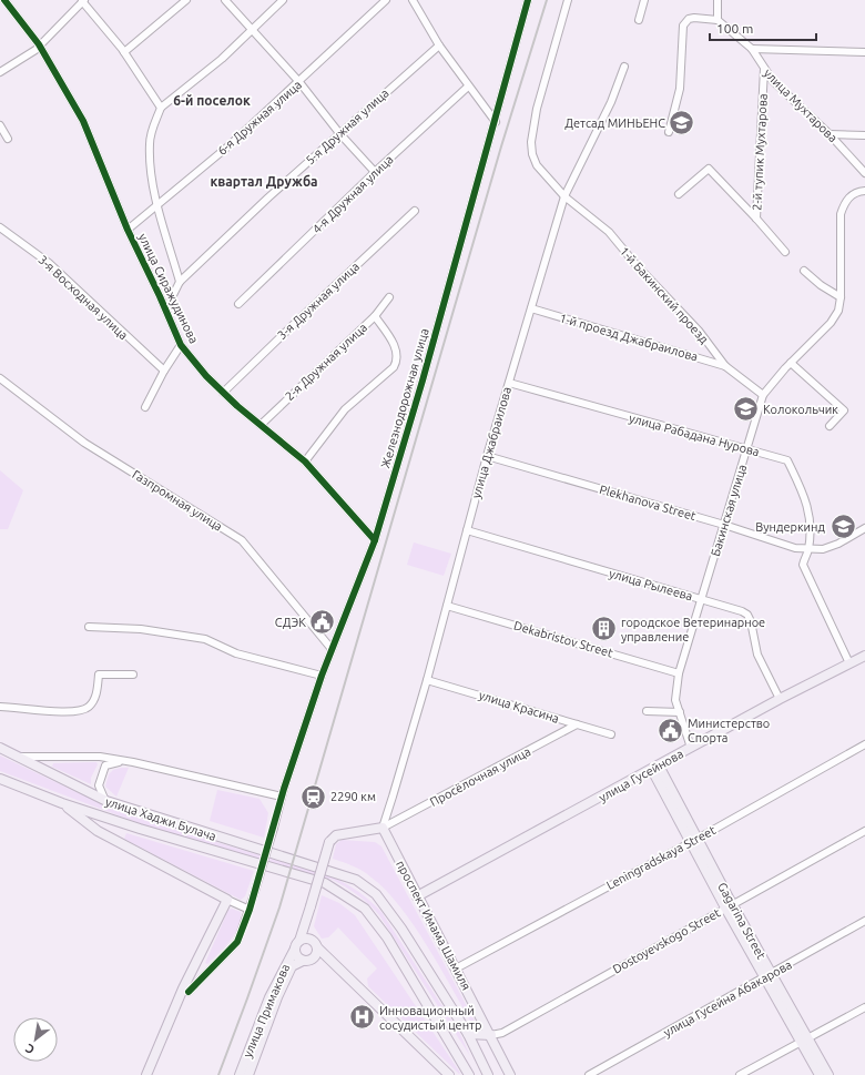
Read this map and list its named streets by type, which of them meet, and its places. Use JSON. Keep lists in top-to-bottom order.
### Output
{
  "streets": {
    "main road": [
      "улица Гусейнова",
      "улица Хаджи Булача",
      "Gagarina Street",
      "проспект Имама Шамиля",
      "улица Примакова"
    ],
    "street": [
      "улица Мухтарова",
      "6-я Дружная улица",
      "5-я Дружная улица",
      "2-й тупик Мухтарова",
      "4-я Дружная улица",
      "улица Сиражудинова",
      "1-й Бакинский проезд",
      "3-я Восходная улица",
      "3-я Дружная улица",
      "1-й проезд Джабраилова",
      "2-я Дружная улица",
      "Железнодорожная улица",
      "улица Рабадана Нурова",
      "улица Джабраилова",
      "Газпромная улица",
      "Plekhanova Street",
      "Бакинская улица",
      "улица Рылеева",
      "Dekabristov Street",
      "улица Красина",
      "Просёлочная улица",
      "Leningradskaya Street",
      "Dostoyevskogo Street",
      "улица Гусейна Абакарова"
    ]
  },
  "crossings": [
    ["улица Мухтарова", "2-й тупик Мухтарова"],
    ["6-я Дружная улица", "улица Сиражудинова"],
    ["5-я Дружная улица", "улица Сиражудинова"],
    ["улица Сиражудинова", "3-я Дружная улица"],
    ["улица Сиражудинова", "2-я Дружная улица"],
    ["улица Сиражудинова", "Железнодорожная улица"],
    ["1-й Бакинский проезд", "1-й проезд Джабраилова"],
    ["1-й Бакинский проезд", "улица Джабраилова"],
    ["1-й Бакинский проезд", "Бакинская улица"],
    ["1-й проезд Джабраилова", "улица Джабраилова"],
    ["Железнодорожная улица", "Газпромная улица"],
    ["улица Рабадана Нурова", "улица Джабраилова"],
    ["улица Рабадана Нурова", "Plekhanova Street"],
    ["улица Рабадана Нурова", "Бакинская улица"],
    ["улица Джабраилова", "Plekhanova Street"],
    ["улица Джабраилова", "улица Рылеева"],
    ["улица Джабраилова", "Dekabristov Street"],
    ["улица Джабраилова", "улица Красина"],
    ["улица Джабраилова", "Просёлочная улица"],
    ["улица Джабраилова", "проспект Имама Шамиля"],
    ["Plekhanova Street", "Бакинская улица"],
    ["Бакинская улица", "улица Рылеева"],
    ["Бакинская улица", "Dekabristov Street"],
    ["Бакинская улица", "улица Гусейнова"],
    ["улица Рылеева", "улица Гусейнова"],
    ["улица Красина", "Просёлочная улица"],
    ["улица Гусейнова", "Gagarina Street"],
    ["улица Гусейнова", "проспект Имама Шамиля"],
    ["Просёлочная улица", "проспект Имама Шамиля"],
    ["улица Хаджи Булача", "проспект Имама Шамиля"],
    ["Leningradskaya Street", "Gagarina Street"],
    ["Leningradskaya Street", "проспект Имама Шамиля"],
    ["Gagarina Street", "Dostoyevskogo Street"],
    ["Gagarina Street", "улица Гусейна Абакарова"],
    ["проспект Имама Шамиля", "Dostoyevskogo Street"]
  ],
  "districts": ["6-й поселок", "квартал Дружба"],
  "places": {
    "school or university": ["Детсад МИНЬЕНС", "Колокольчик", "Вундеркинд"],
    "public building": ["СДЭК", "Министерство Спорта"],
    "building": ["городское Ветеринарное управление"],
    "station": ["2290 км"],
    "hospital": ["Инновационный сосудистый центр"]
  },
  "scale_bar": "100 m",
  "north": "bottom left"
}
